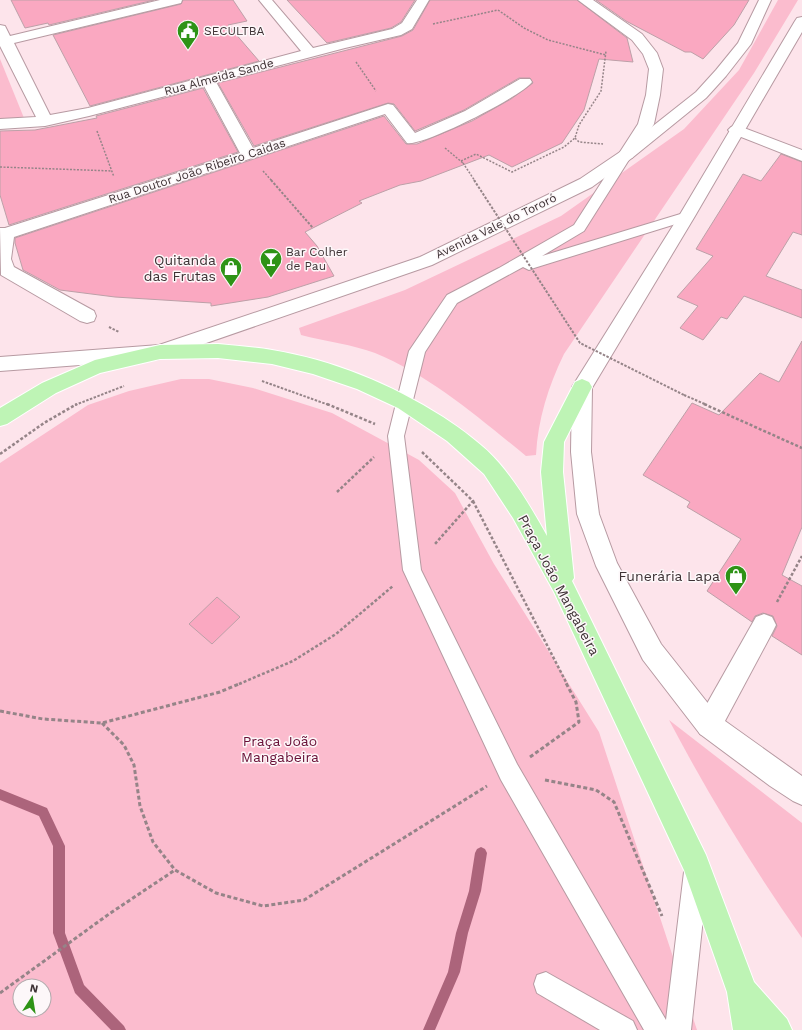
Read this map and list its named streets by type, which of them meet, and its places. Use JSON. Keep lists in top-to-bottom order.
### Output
{
  "streets": {
    "main road": ["Praça João Mangabeira"],
    "street": ["Rua Almeida Sande", "Rua Doutor João Ribeiro Caidas", "Avenida Vale do Tororó"]
  },
  "crossings": [
    ["Avenida Vale do Tororó", "Praça João Mangabeira"]
  ],
  "parks": ["Praça João Mangabeira"],
  "places": {
    "public building": ["SECULTBA"],
    "bar": ["Bar Colher de Pau"],
    "shop": ["Quitanda das Frutas", "Funerária Lapa"]
  },
  "north": "top"
}
